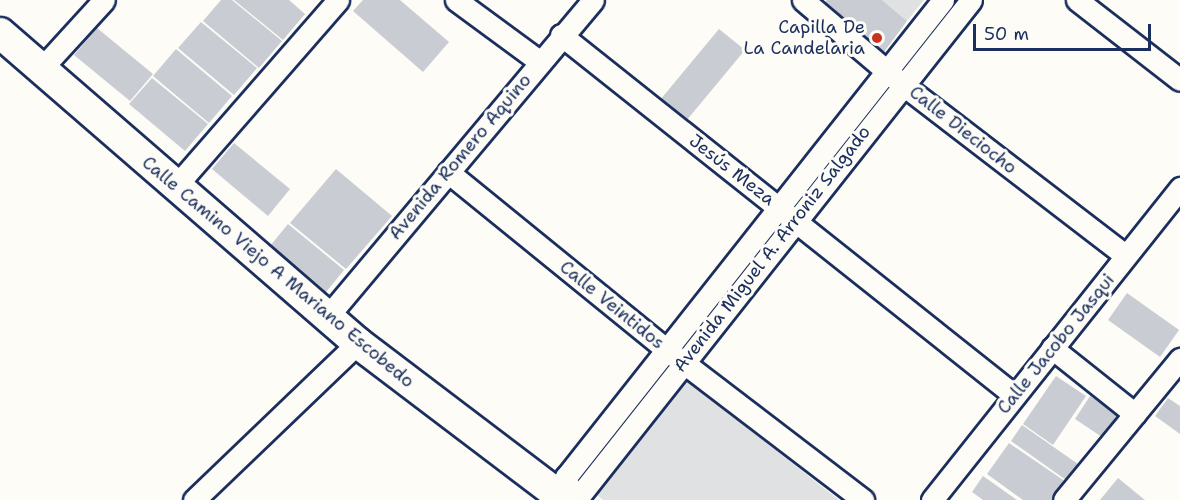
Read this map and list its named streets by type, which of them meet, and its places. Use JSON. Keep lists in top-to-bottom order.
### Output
{
  "streets": {
    "street": [
      "Calle Dieciocho",
      "Avenida Romero Aquino",
      "Jesús Meza",
      "Avenida Miguel A. Arroniz Salgado",
      "Calle Camino Viejo A Mariano Escobedo",
      "Calle Veintidos",
      "Calle Jacobo Jasqui"
    ]
  },
  "crossings": [
    ["Calle Dieciocho", "Avenida Miguel A. Arroniz Salgado"],
    ["Calle Dieciocho", "Calle Jacobo Jasqui"],
    ["Avenida Romero Aquino", "Jesús Meza"],
    ["Avenida Romero Aquino", "Calle Camino Viejo A Mariano Escobedo"],
    ["Avenida Romero Aquino", "Calle Veintidos"],
    ["Jesús Meza", "Avenida Miguel A. Arroniz Salgado"],
    ["Jesús Meza", "Calle Jacobo Jasqui"],
    ["Avenida Miguel A. Arroniz Salgado", "Calle Veintidos"]
  ],
  "places": ["Capilla De La Candelaria"],
  "scale_bar": "50 m"
}
